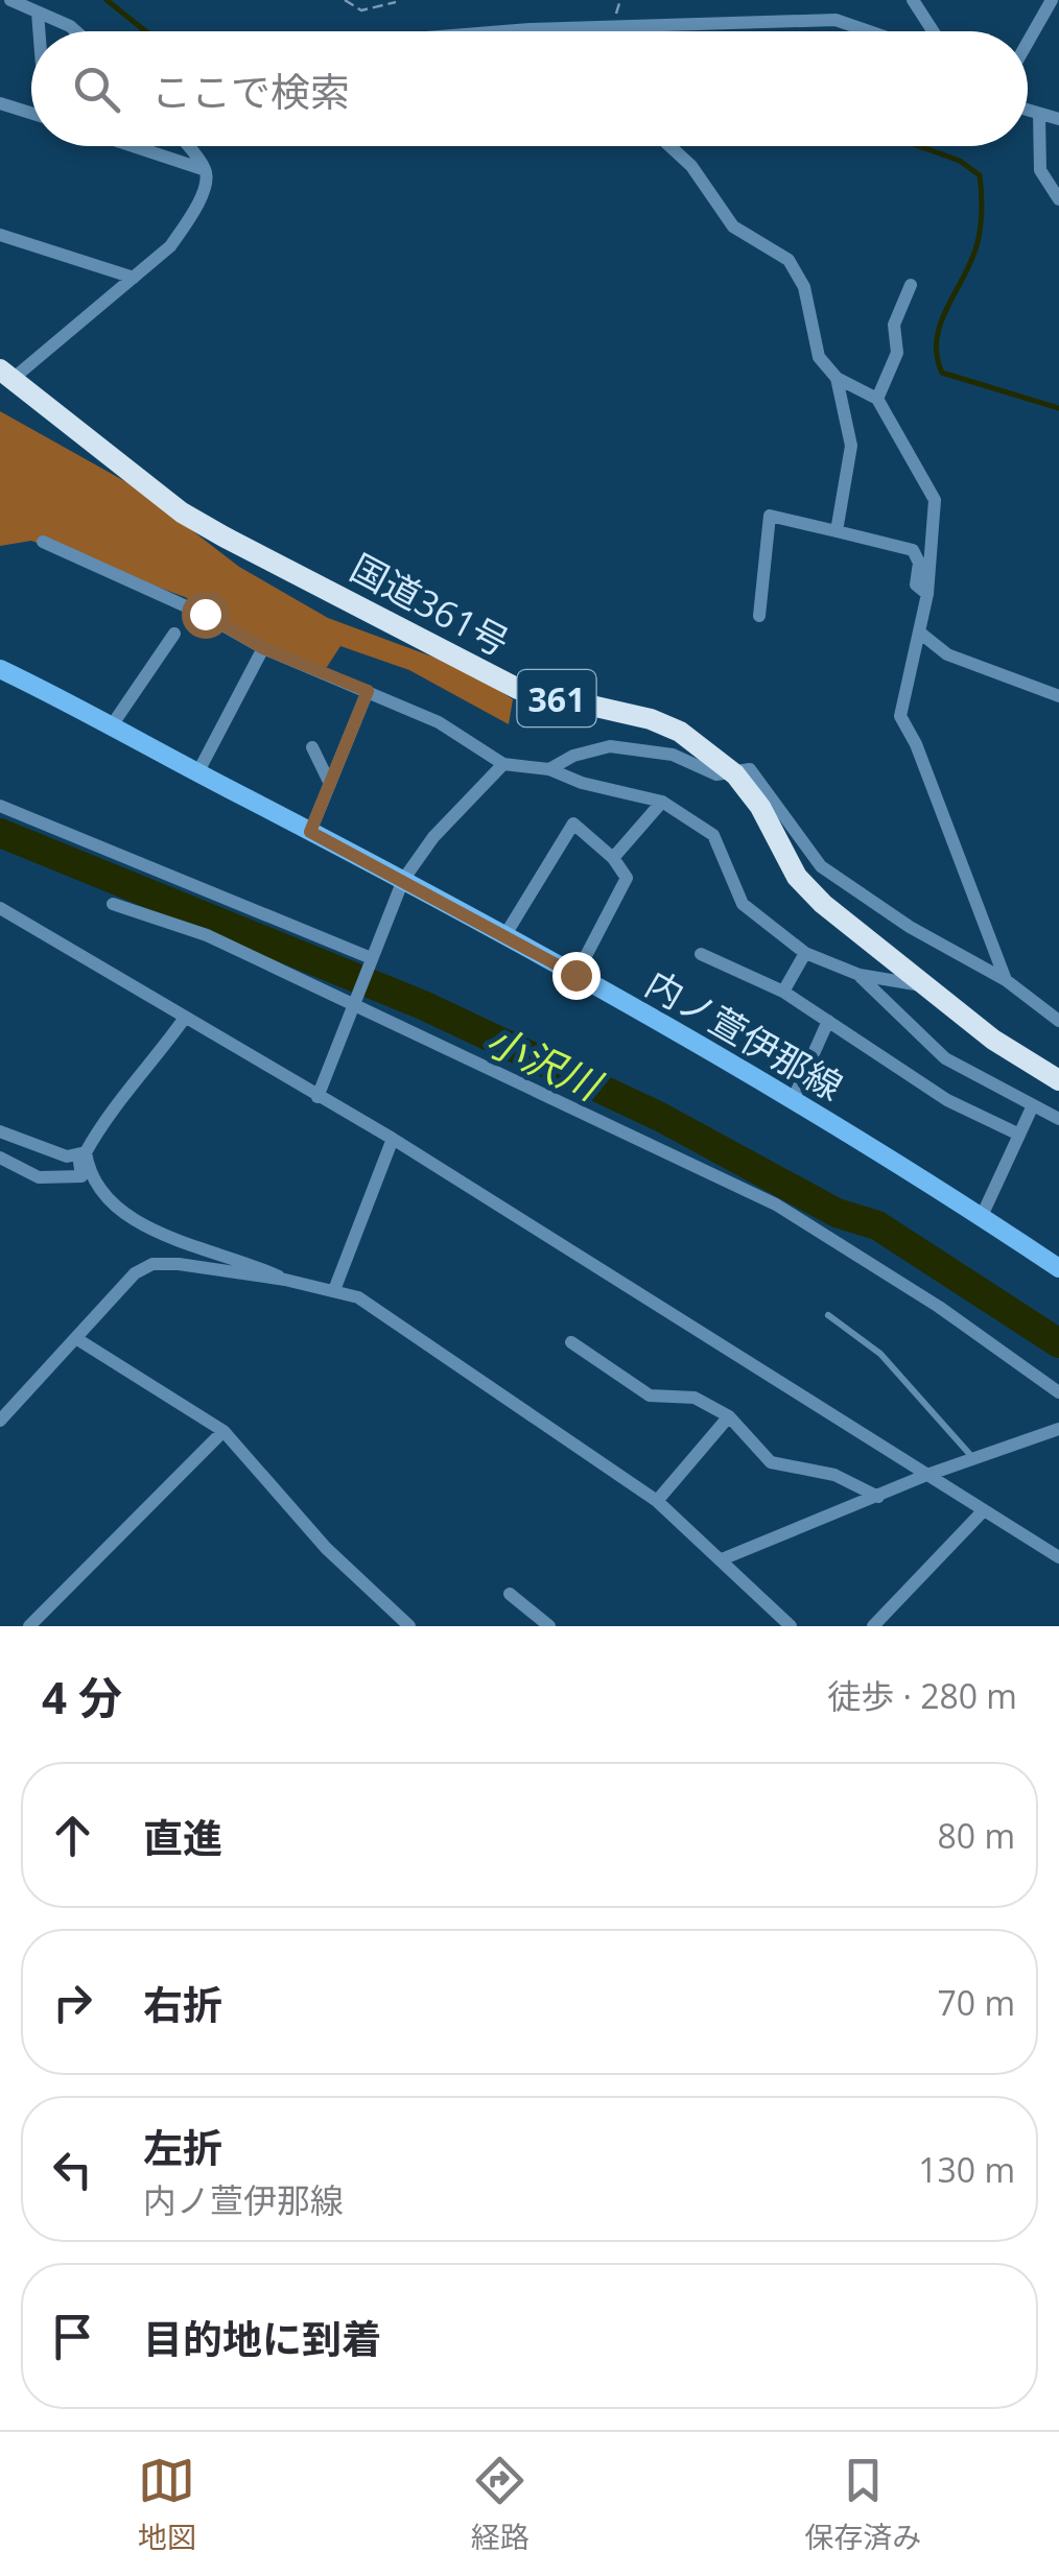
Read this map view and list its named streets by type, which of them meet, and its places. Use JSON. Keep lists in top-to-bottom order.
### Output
{
  "streets": {
    "highway": ["国道361号", "361"],
    "main road": ["内ノ萱伊那線"]
  },
  "water": ["小沢川"],
  "page": {
    "search": "ここで検索",
    "heading": ["4 分", "徒歩 · 280 m"],
    "list": [
      ["直進", "80 m"],
      ["右折", "70 m"],
      ["左折", "内ノ萱伊那線", "130 m"],
      "目的地に到着"
    ],
    "nav": ["地図", "経路", "保存済み"]
  }
}
